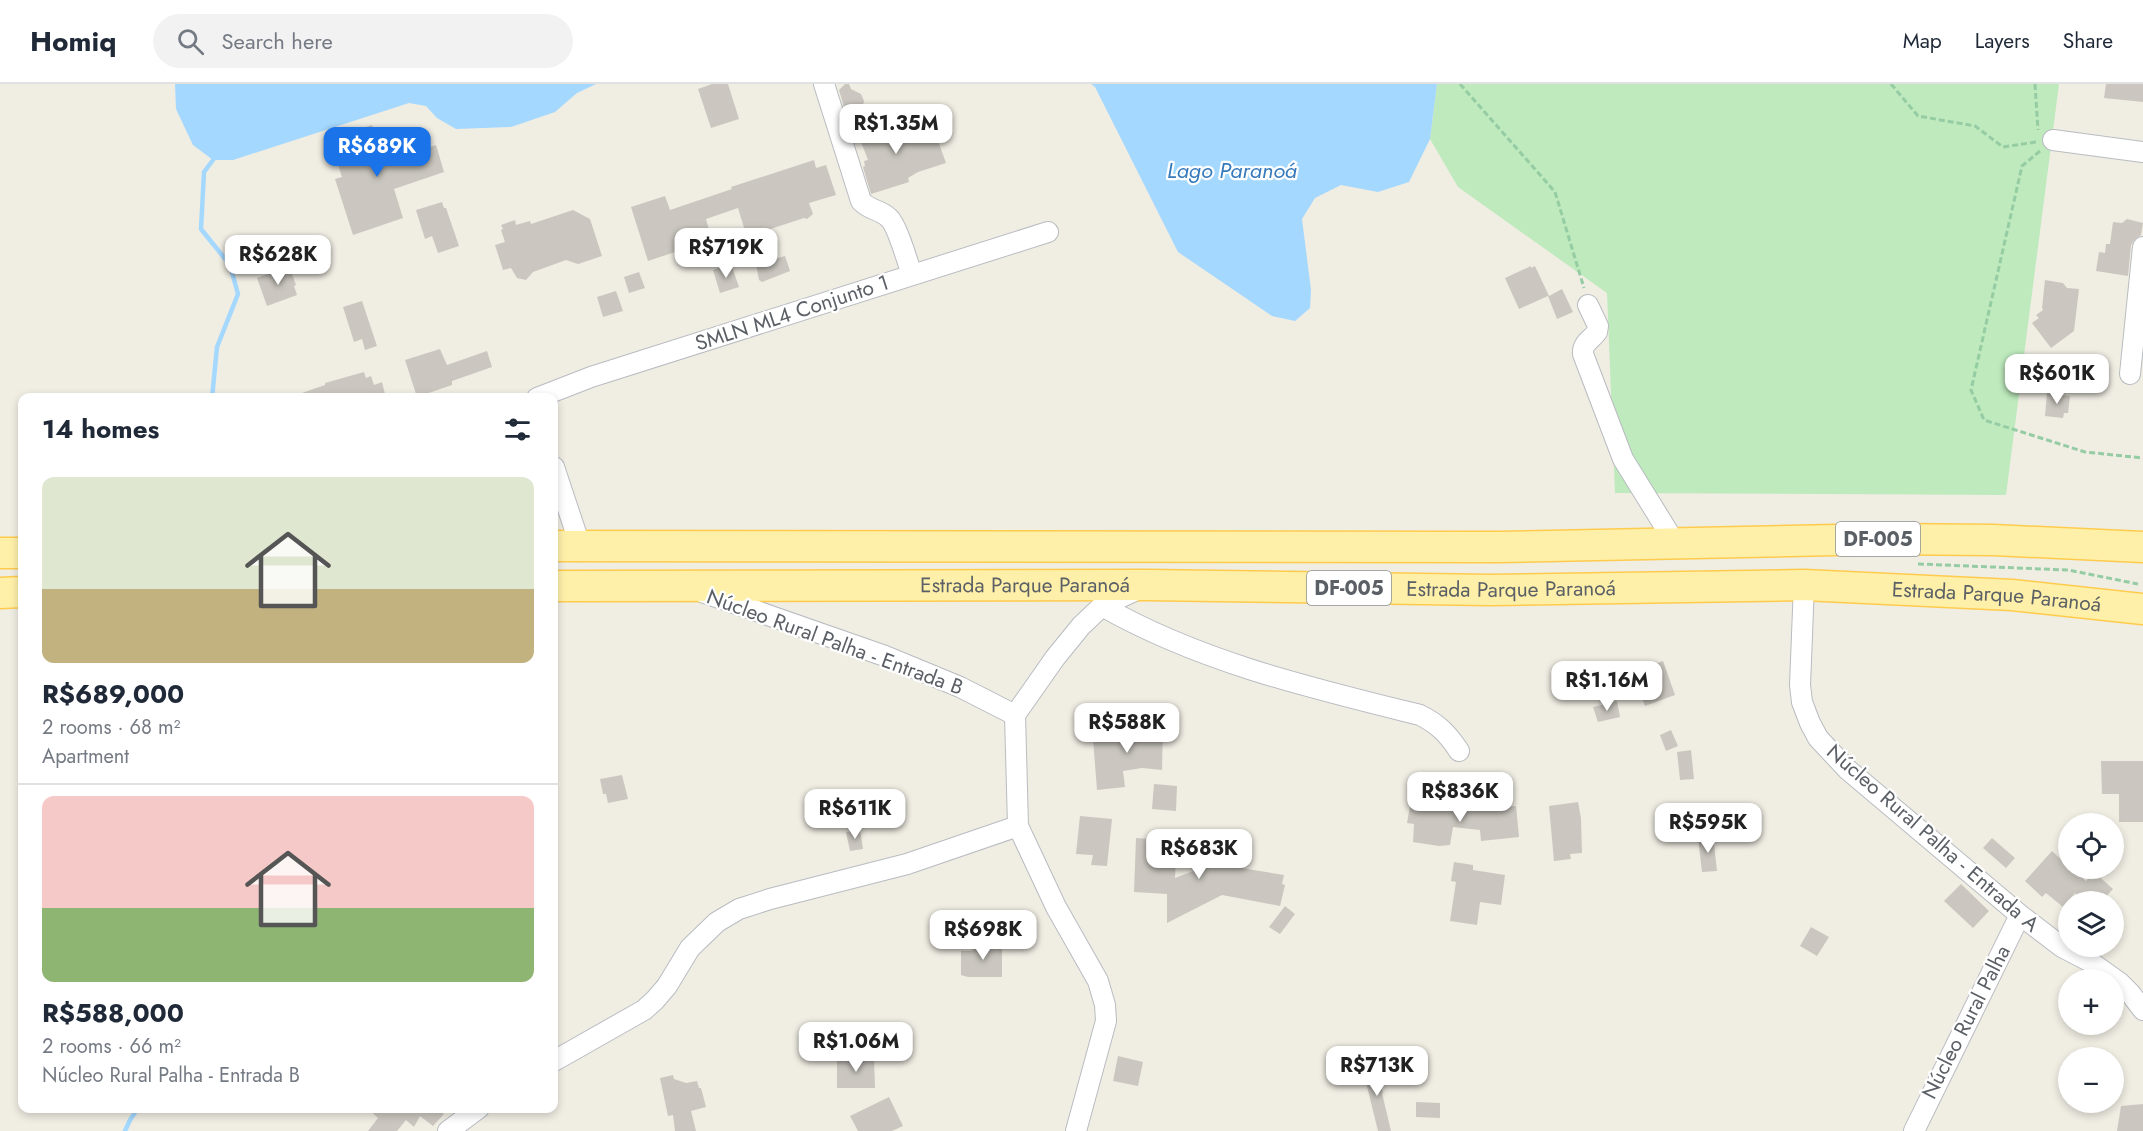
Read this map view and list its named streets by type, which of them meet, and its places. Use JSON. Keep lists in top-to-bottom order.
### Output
{
  "streets": {
    "main road": ["DF-005", "Estrada Parque Paranoá"],
    "street": [
      "SMLN ML4 Conjunto 1",
      "Núcleo Rural Palha - Entrada B",
      "Núcleo Rural Palha - Entrada A",
      "Núcleo Rural Palha"
    ]
  },
  "crossings": [
    ["Estrada Parque Paranoá", "Núcleo Rural Palha - Entrada B"],
    ["Estrada Parque Paranoá", "Núcleo Rural Palha - Entrada A"],
    ["Núcleo Rural Palha - Entrada A", "Núcleo Rural Palha"]
  ],
  "water": ["Lago Paranoá"],
  "page": {
    "header": "Homiq",
    "search": "Search here",
    "nav": ["Map", "Layers", "Share"],
    "price": [
      "R$1.35M",
      "R$689K",
      "R$719K",
      "R$628K",
      "R$601K",
      "R$1.16M",
      "R$588K",
      "R$836K",
      "R$611K",
      "R$595K",
      "R$683K",
      "R$698K",
      "R$1.06M",
      "R$713K"
    ],
    "heading": "14 homes",
    "list": [
      {
        "name": "R$689,000",
        "note": "2 rooms · 68 m² · Apartment"
      },
      {
        "name": "R$588,000",
        "note": "2 rooms · 66 m² · Núcleo Rural Palha - Entrada B"
      }
    ],
    "map_buttons": ["+", "−"]
  }
}
